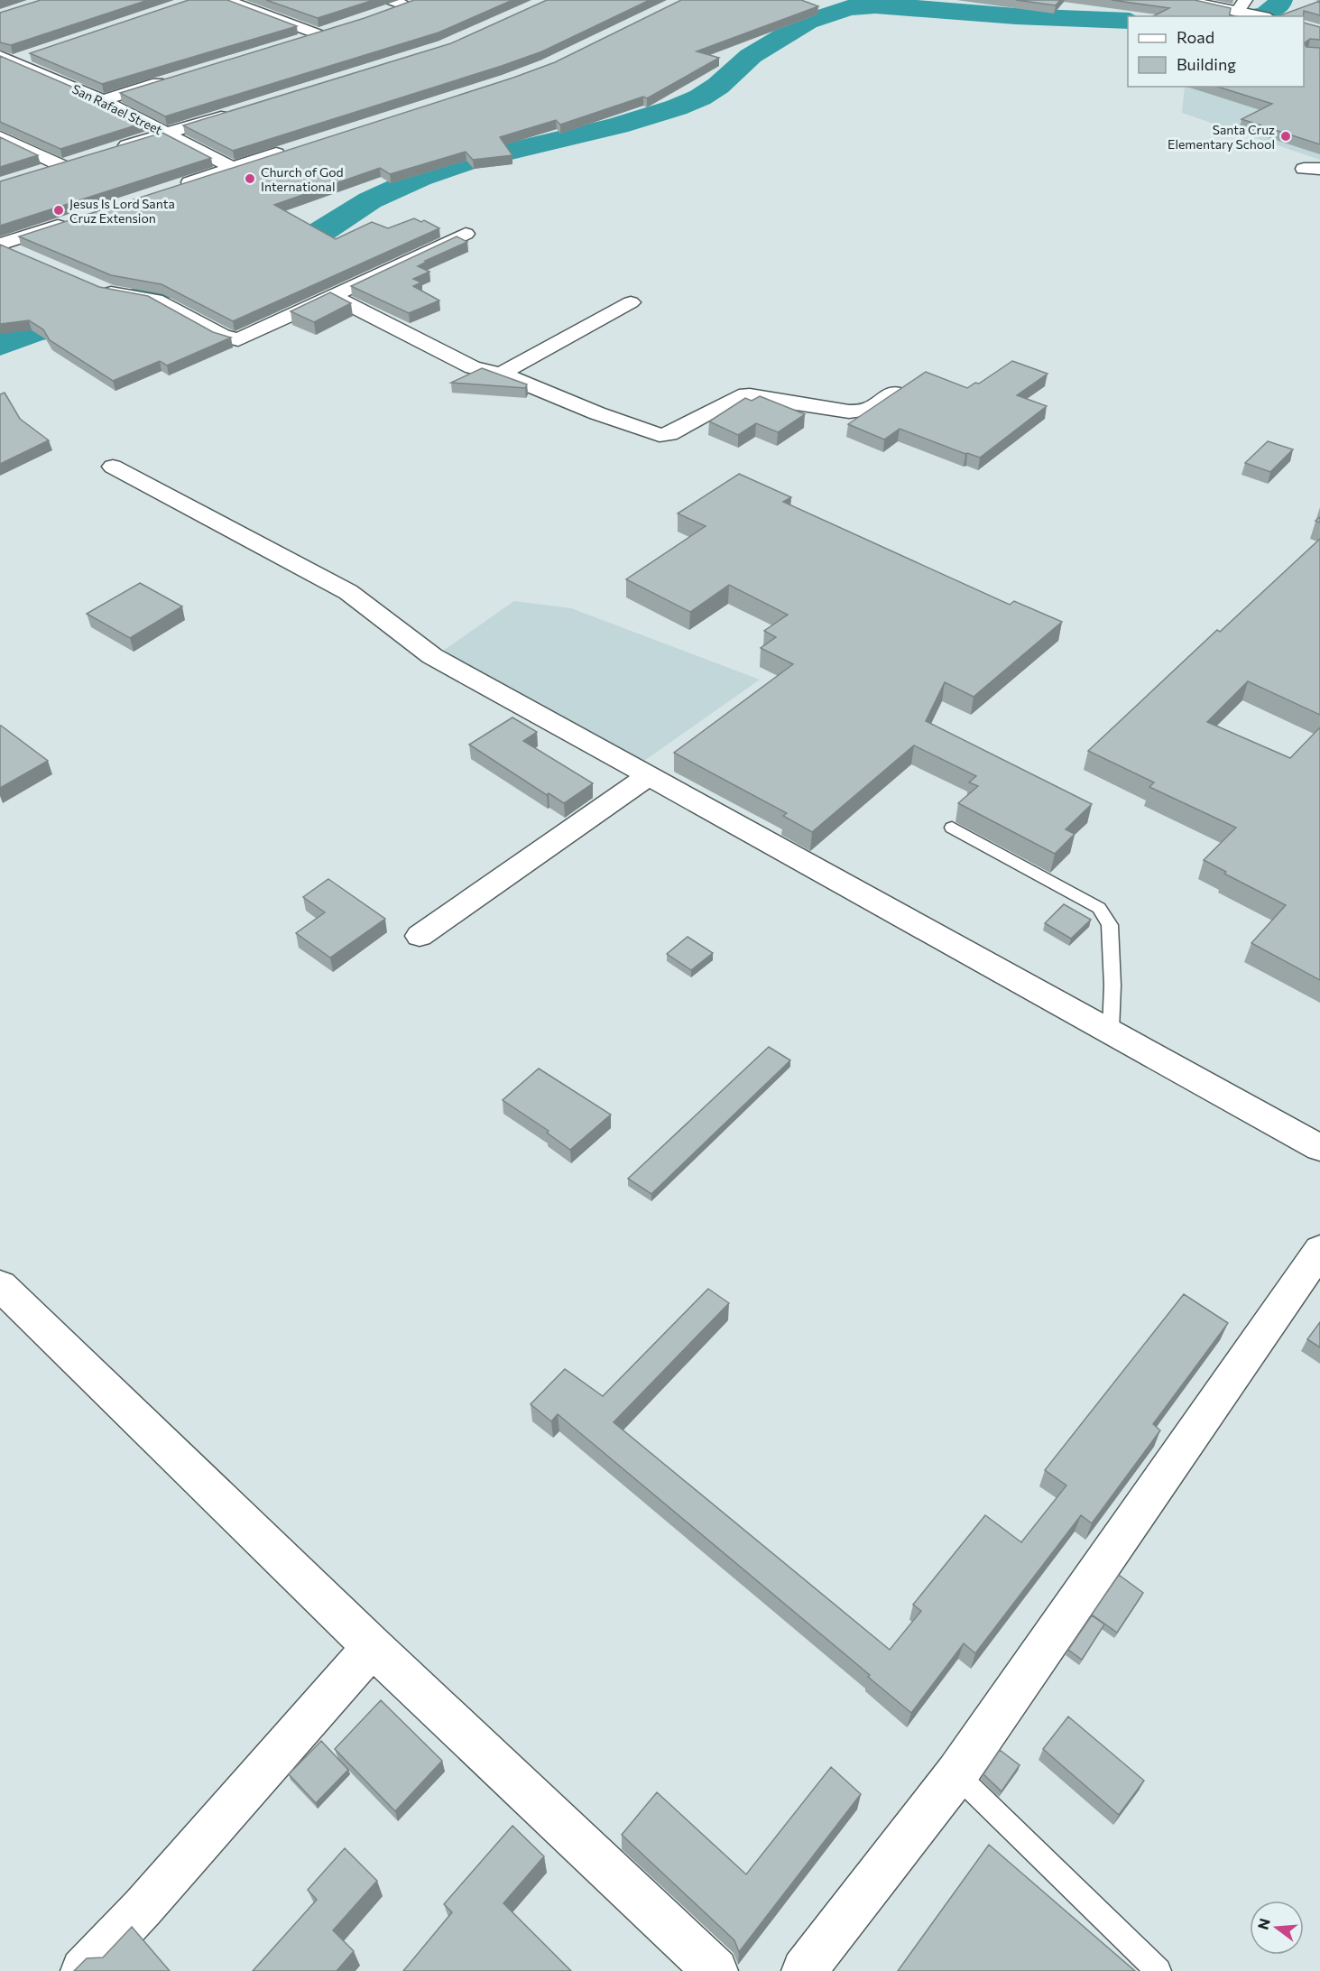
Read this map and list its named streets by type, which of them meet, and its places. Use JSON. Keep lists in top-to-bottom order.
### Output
{
  "streets": {
    "street": ["San Rafael Street"]
  },
  "places": ["Santa Cruz Elementary School", "Church of God International", "Jesus Is Lord Santa Cruz Extension"],
  "legend": ["Road", "Building"],
  "north": "left"
}
